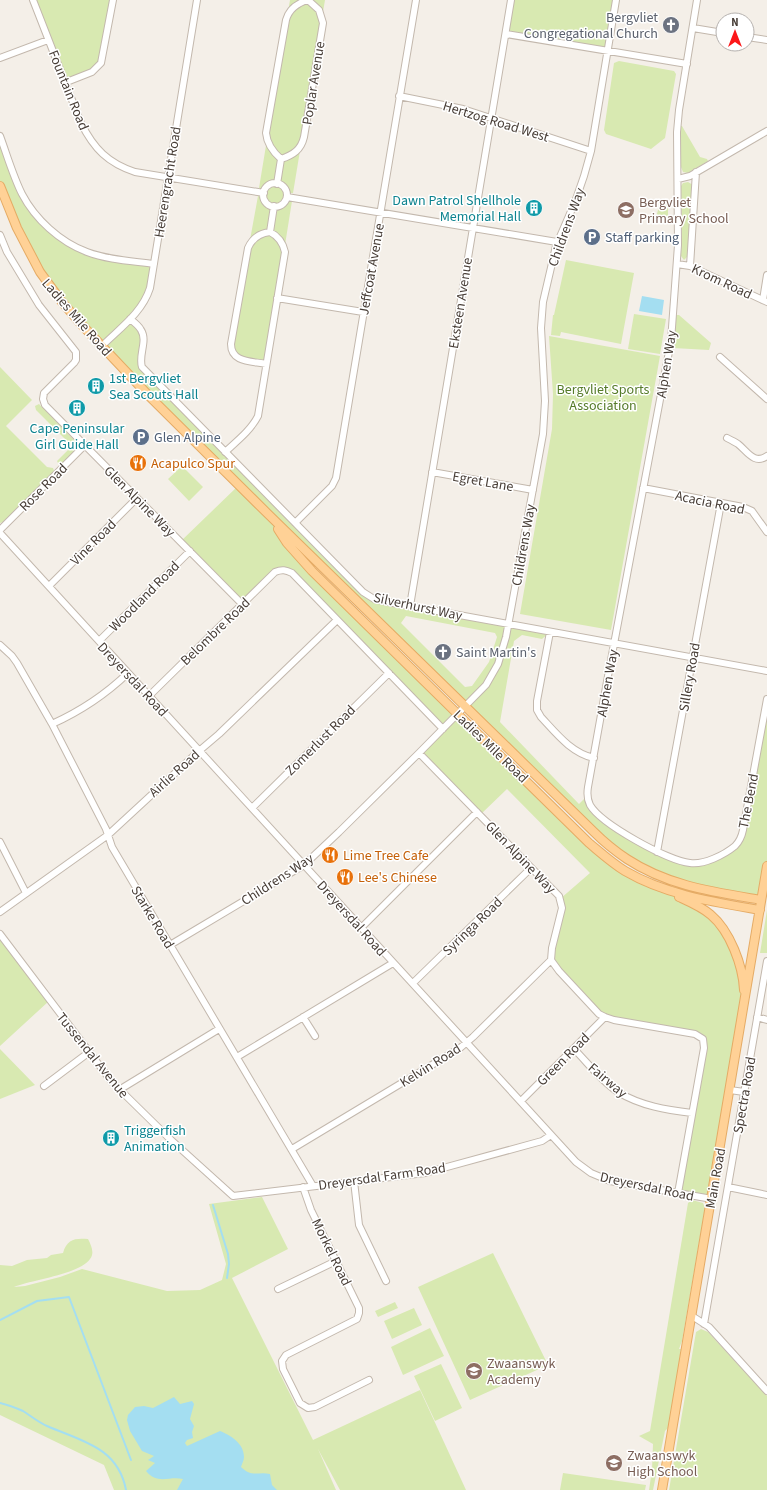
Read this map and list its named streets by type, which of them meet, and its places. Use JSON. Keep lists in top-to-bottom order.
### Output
{
  "streets": {
    "main road": ["Ladies Mile Road", "Main Road"],
    "street": [
      "Poplar Avenue",
      "Fountain Road",
      "Hertzog Road West",
      "Heerengracht Road",
      "Childrens Way",
      "Jeffcoat Avenue",
      "Krom Road",
      "Eksteen Avenue",
      "Alphen Way",
      "Egret Lane",
      "Rose Road",
      "Glen Alpine Way",
      "Acacia Road",
      "Vine Road",
      "Woodland Road",
      "Silverhurst Way",
      "Belombre Road",
      "Sillery Road",
      "Dreyersdal Road",
      "Zomerlust Road",
      "Airlie Road",
      "The Bend",
      "Starke Road",
      "Syringa Road",
      "Tussendal Avenue",
      "Green Road",
      "Kelvin Road",
      "Fairway",
      "Spectra Road",
      "Dreyersdal Farm Road",
      "Morkel Road"
    ]
  },
  "crossings": [
    ["Fountain Road", "Heerengracht Road"],
    ["Hertzog Road West", "Childrens Way"],
    ["Hertzog Road West", "Jeffcoat Avenue"],
    ["Hertzog Road West", "Eksteen Avenue"],
    ["Heerengracht Road", "Ladies Mile Road"],
    ["Heerengracht Road", "Silverhurst Way"],
    ["Childrens Way", "Ladies Mile Road"],
    ["Childrens Way", "Egret Lane"],
    ["Childrens Way", "Glen Alpine Way"],
    ["Childrens Way", "Silverhurst Way"],
    ["Childrens Way", "Dreyersdal Road"],
    ["Childrens Way", "Starke Road"],
    ["Jeffcoat Avenue", "Silverhurst Way"],
    ["Krom Road", "Alphen Way"],
    ["Eksteen Avenue", "Egret Lane"],
    ["Eksteen Avenue", "Silverhurst Way"],
    ["Ladies Mile Road", "Main Road"],
    ["Alphen Way", "Acacia Road"],
    ["Alphen Way", "Silverhurst Way"],
    ["Alphen Way", "The Bend"],
    ["Rose Road", "Glen Alpine Way"],
    ["Glen Alpine Way", "Vine Road"],
    ["Glen Alpine Way", "Woodland Road"],
    ["Glen Alpine Way", "Belombre Road"],
    ["Glen Alpine Way", "Syringa Road"],
    ["Glen Alpine Way", "Kelvin Road"],
    ["Acacia Road", "Sillery Road"],
    ["Vine Road", "Dreyersdal Road"],
    ["Woodland Road", "Dreyersdal Road"],
    ["Silverhurst Way", "Sillery Road"],
    ["Belombre Road", "Dreyersdal Road"],
    ["Belombre Road", "Airlie Road"],
    ["Sillery Road", "The Bend"],
    ["Dreyersdal Road", "Zomerlust Road"],
    ["Dreyersdal Road", "Airlie Road"],
    ["Dreyersdal Road", "Syringa Road"],
    ["Dreyersdal Road", "Green Road"],
    ["Dreyersdal Road", "Kelvin Road"],
    ["Dreyersdal Road", "Dreyersdal Farm Road"],
    ["Dreyersdal Road", "Main Road"],
    ["Airlie Road", "Starke Road"],
    ["Starke Road", "Kelvin Road"],
    ["Starke Road", "Dreyersdal Farm Road"],
    ["Tussendal Avenue", "Dreyersdal Farm Road"],
    ["Green Road", "Fairway"],
    ["Dreyersdal Farm Road", "Morkel Road"]
  ],
  "parks": ["Bergvliet Sports Association"],
  "places": {
    "church": ["Bergvliet Congregational Church", "Saint Martin's"],
    "building": [
      "Dawn Patrol Shellhole Memorial Hall",
      "1st Bergvliet Sea Scouts Hall",
      "Cape Peninsular Girl Guide Hall",
      "Triggerfish Animation"
    ],
    "school or university": ["Bergvliet Primary School", "Zwaanswyk Academy", "Zwaanswyk High School"],
    "parking": ["Staff parking", "Glen Alpine"],
    "restaurant": ["Acapulco Spur", "Lime Tree Cafe", "Lee's Chinese"]
  },
  "north": "top"
}
